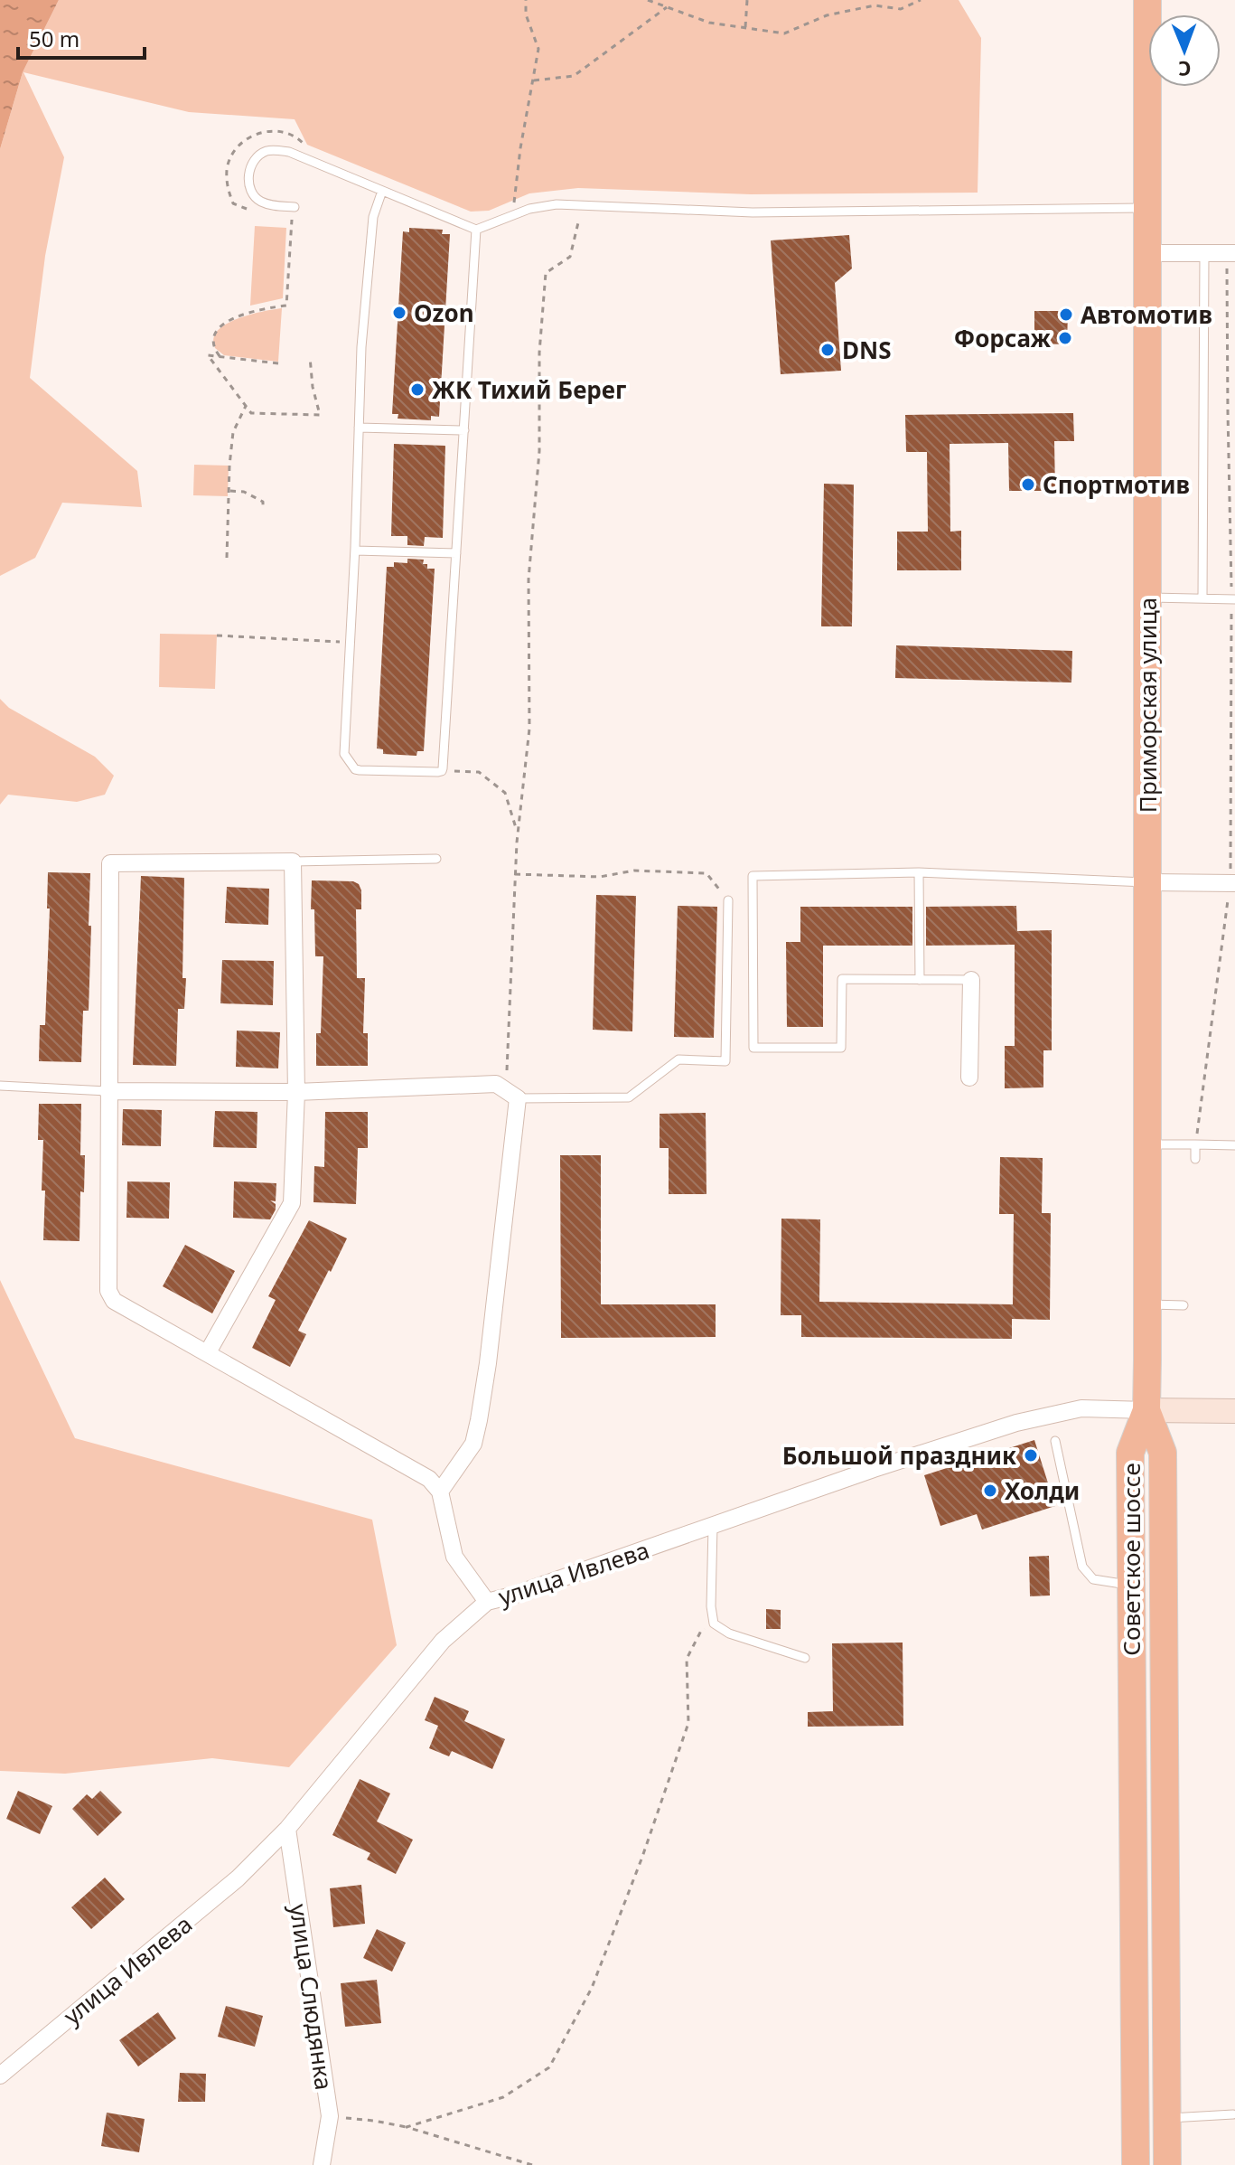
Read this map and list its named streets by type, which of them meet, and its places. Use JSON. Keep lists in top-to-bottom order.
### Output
{
  "streets": {
    "highway": ["Приморская улица", "Советское шоссе"],
    "street": ["улица Ивлева", "улица Слюдянка"]
  },
  "crossings": [
    ["Приморская улица", "Советское шоссе"],
    ["Приморская улица", "улица Ивлева"],
    ["Советское шоссе", "улица Ивлева"],
    ["улица Ивлева", "улица Слюдянка"]
  ],
  "places": [
    "Ozon",
    "Автомотив",
    "Форсаж",
    "DNS",
    "ЖК Тихий Берег",
    "Спортмотив",
    "Большой праздник",
    "Холди"
  ],
  "scale_bar": "50 m",
  "north": "bottom"
}
